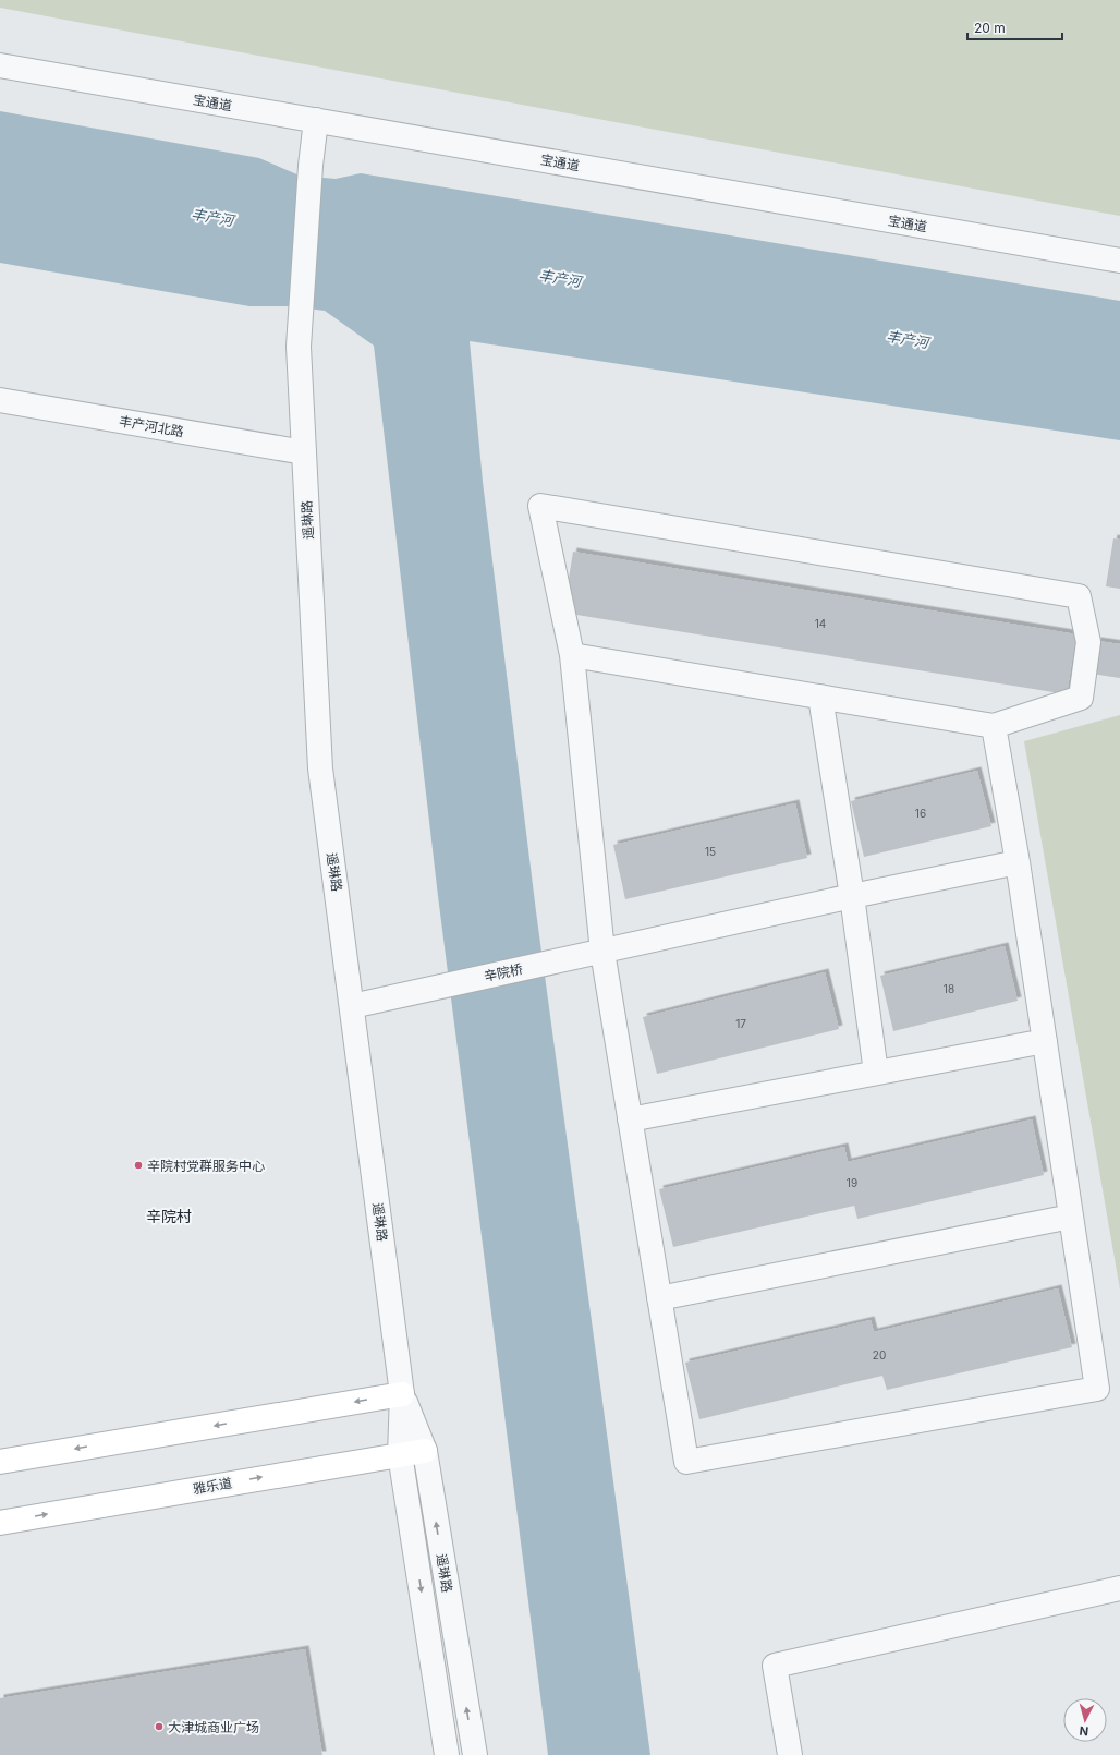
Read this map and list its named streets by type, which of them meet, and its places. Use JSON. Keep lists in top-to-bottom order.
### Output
{
  "streets": {
    "main road": ["雅乐道"],
    "street": [
      "宝通道",
      "丰产河北路",
      "遥琳路",
      "辛院桥"
    ]
  },
  "crossings": [
    ["宝通道", "遥琳路"],
    ["丰产河北路", "遥琳路"],
    ["遥琳路", "辛院桥"],
    ["遥琳路", "雅乐道"]
  ],
  "districts": ["辛院村"],
  "water": ["丰产河"],
  "places": ["辛院村党群服务中心", "大津城商业广场"],
  "house_numbers": [
    "14",
    "16",
    "15",
    "18",
    "17",
    "19",
    "20"
  ],
  "scale_bar": "20 m",
  "north": "bottom"
}
